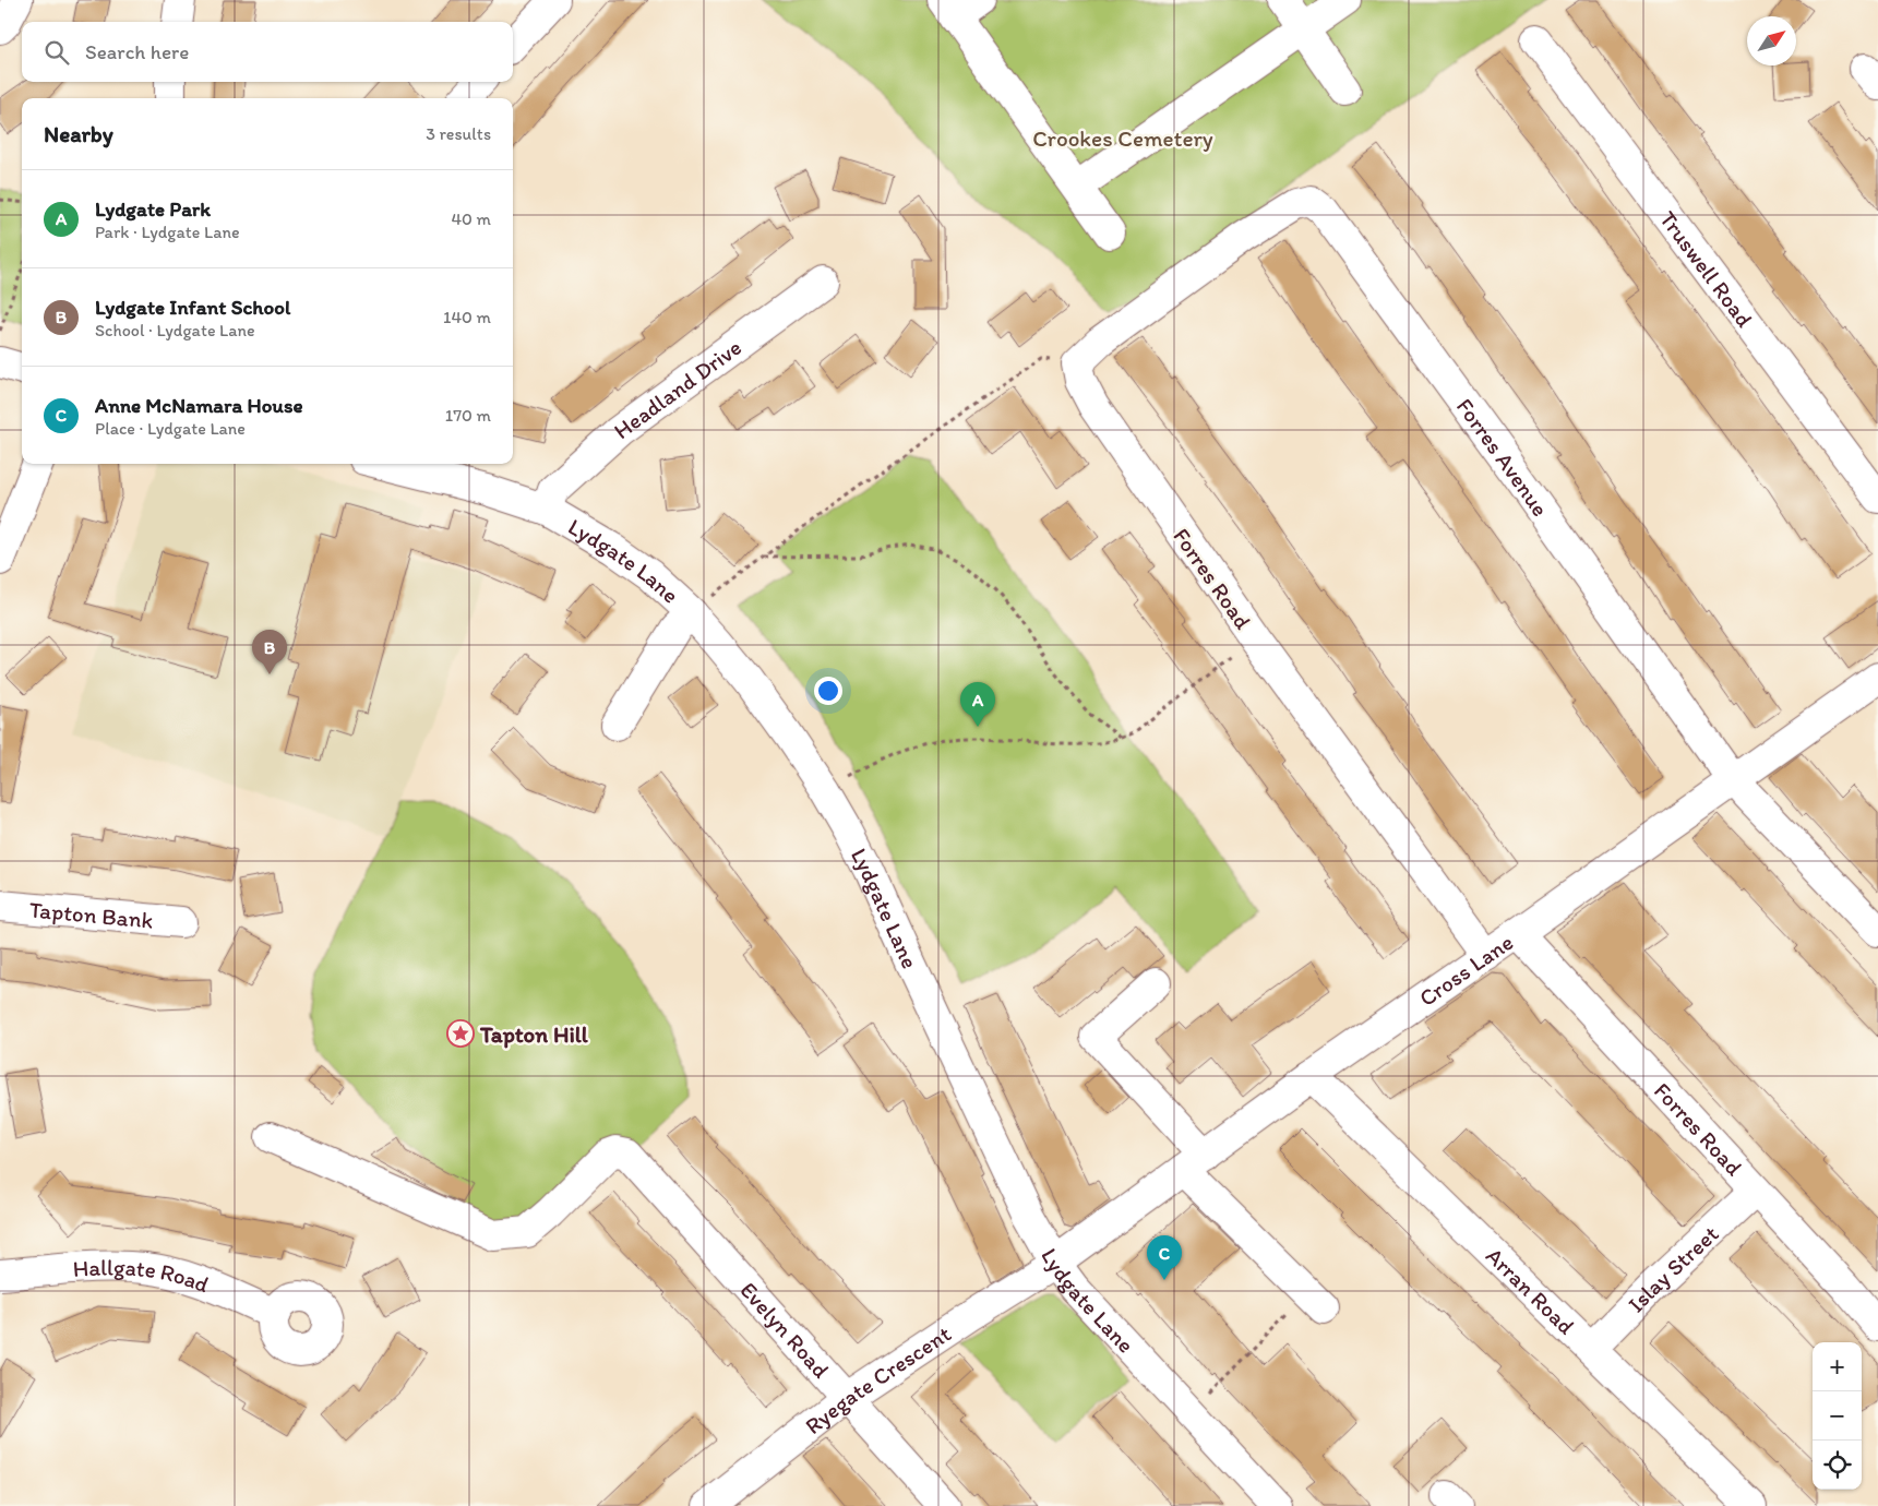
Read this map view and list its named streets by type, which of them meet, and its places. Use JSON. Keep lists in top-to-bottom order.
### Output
{
  "streets": {
    "street": [
      "Truswell Road",
      "Headland Drive",
      "Forres Avenue",
      "Lydgate Lane",
      "Forres Road",
      "Tapton Bank",
      "Cross Lane",
      "Islay Street",
      "Hallgate Road",
      "Arran Road",
      "Evelyn Road",
      "Ryegate Crescent"
    ]
  },
  "crossings": [
    ["Headland Drive", "Lydgate Lane"],
    ["Forres Avenue", "Forres Road"],
    ["Forres Avenue", "Cross Lane"],
    ["Lydgate Lane", "Cross Lane"],
    ["Lydgate Lane", "Ryegate Crescent"],
    ["Forres Road", "Cross Lane"],
    ["Forres Road", "Islay Street"],
    ["Cross Lane", "Arran Road"],
    ["Cross Lane", "Ryegate Crescent"],
    ["Islay Street", "Arran Road"],
    ["Evelyn Road", "Ryegate Crescent"]
  ],
  "parks": ["Crookes Cemetery"],
  "places": {
    "place": ["Tapton Hill"]
  },
  "north": "top right",
  "page": {
    "search": "Search here",
    "heading": ["Nearby", "3 results"],
    "list": [
      {
        "mark": "A",
        "name": "Lydgate Park",
        "note": "Park · Lydgate Lane",
        "value": "40 m"
      },
      {
        "mark": "B",
        "name": "Lydgate Infant School",
        "note": "School · Lydgate Lane",
        "value": "140 m"
      },
      {
        "mark": "C",
        "name": "Anne McNamara House",
        "note": "Place · Lydgate Lane",
        "value": "170 m"
      }
    ],
    "pins": ["B", "A", "C"],
    "map_buttons": ["+", "−"]
  }
}
